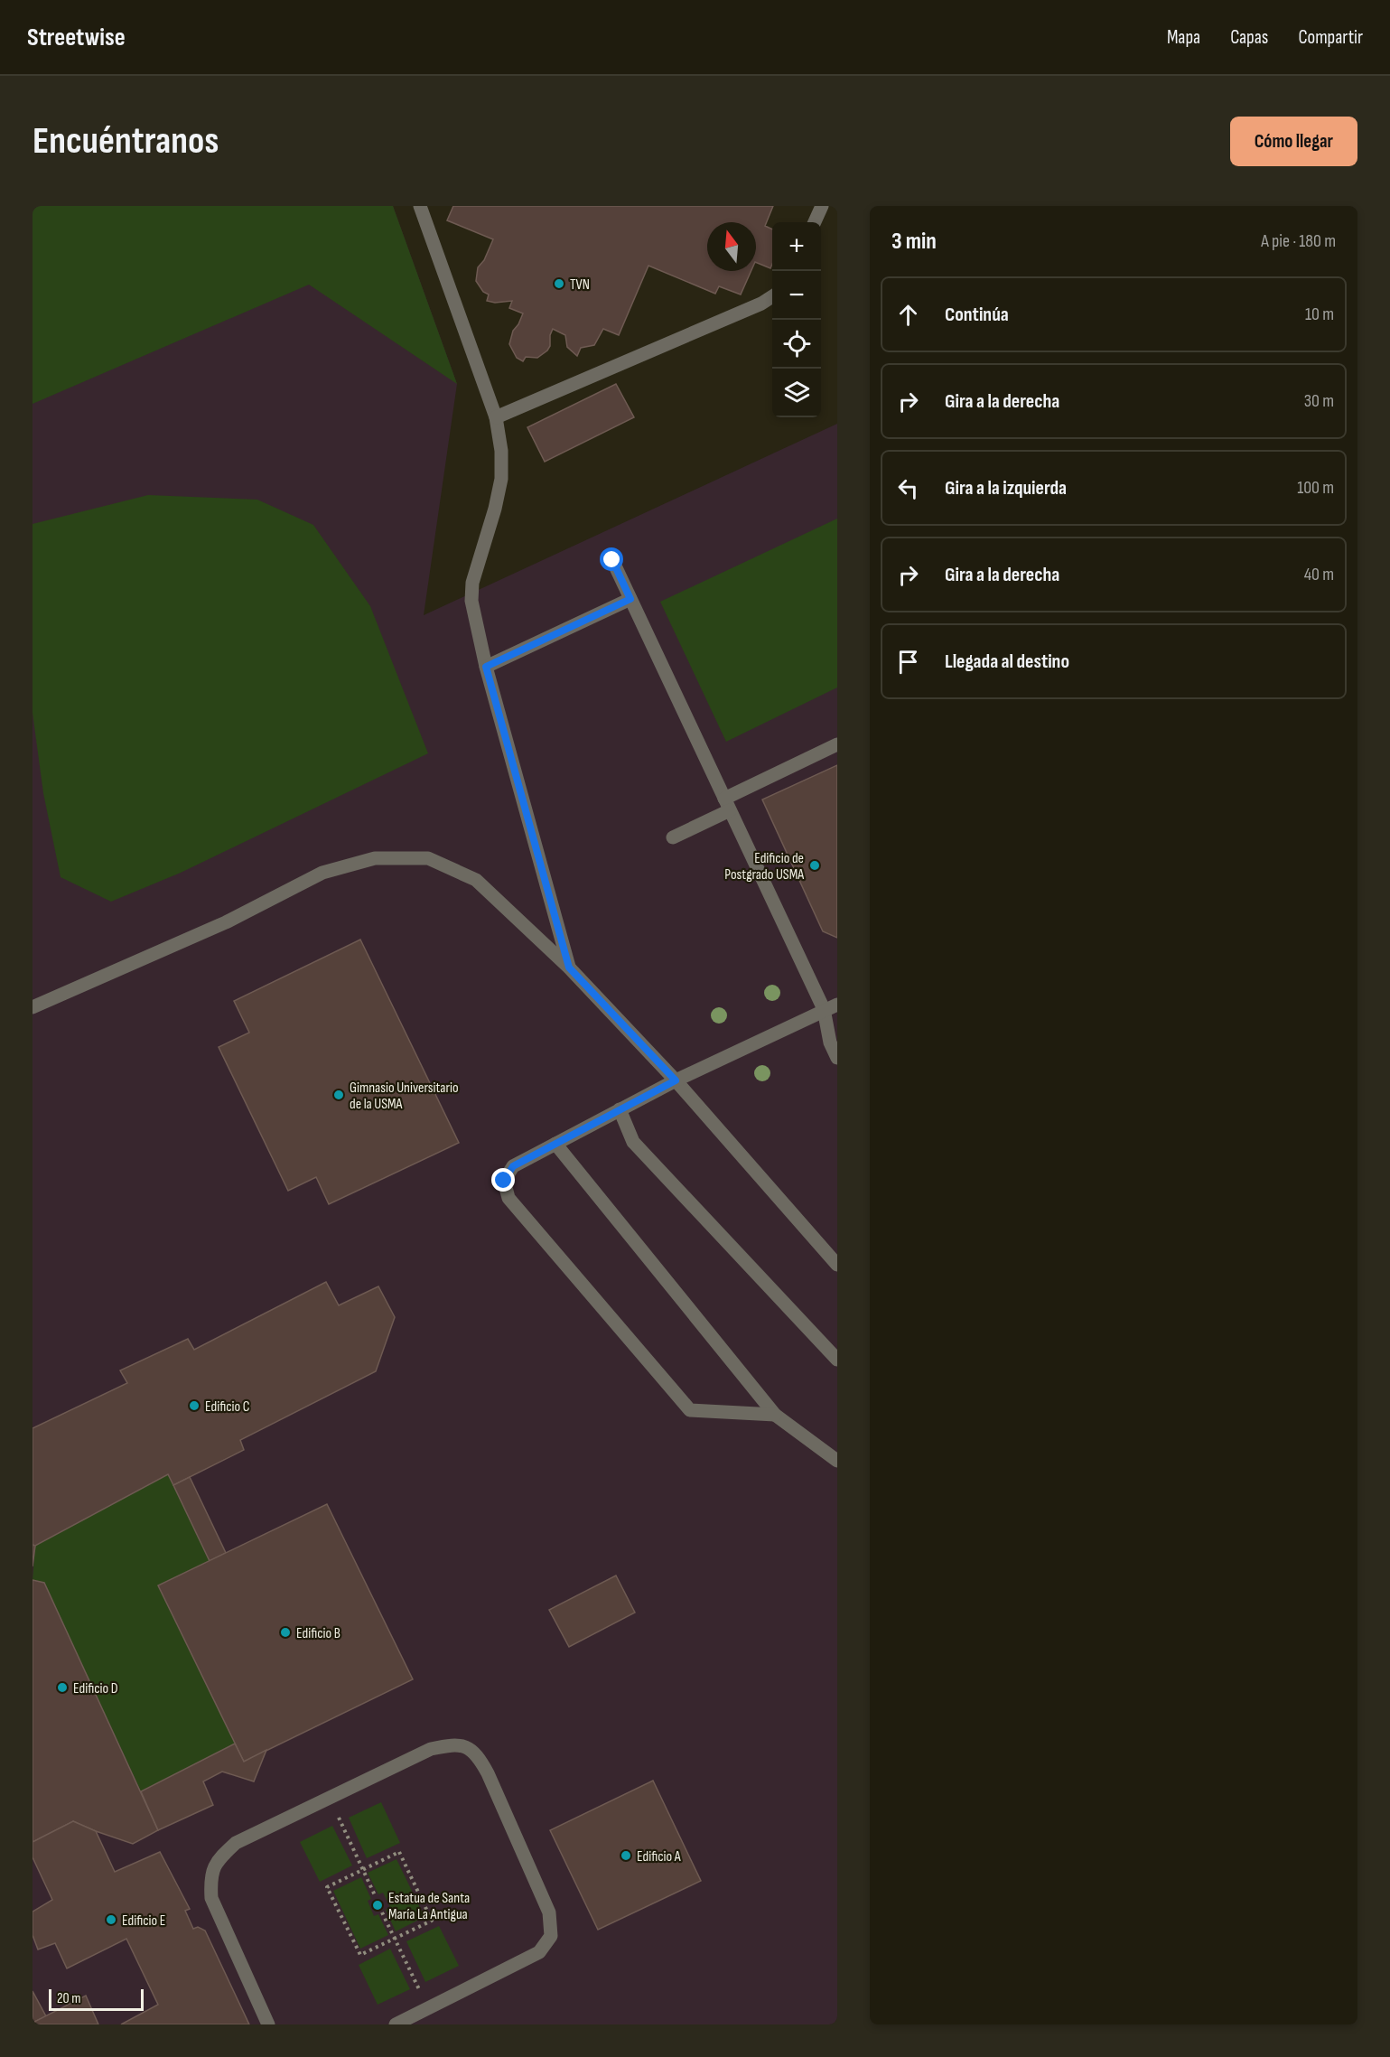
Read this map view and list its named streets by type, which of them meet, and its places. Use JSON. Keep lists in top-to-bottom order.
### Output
{
  "places": [
    "TVN",
    "Edificio de Postgrado USMA",
    "Gimnasio Universitario de la USMA",
    "Edificio C",
    "Edificio B",
    "Edificio D",
    "Edificio A",
    "Estatua de Santa María La Antigua",
    "Edificio E"
  ],
  "scale_bar": "20 m",
  "north": "top",
  "page": {
    "header": "Streetwise",
    "nav": ["Mapa", "Capas", "Compartir"],
    "buttons": "Cómo llegar",
    "title": "Encuéntranos",
    "heading": ["3 min", "A pie · 180 m"],
    "map_buttons": ["+", "−"],
    "list": [
      ["Continúa", "10 m"],
      ["Gira a la derecha", "30 m"],
      ["Gira a la izquierda", "100 m"],
      ["Gira a la derecha", "40 m"],
      "Llegada al destino"
    ],
    "scale": "20 m"
  }
}
